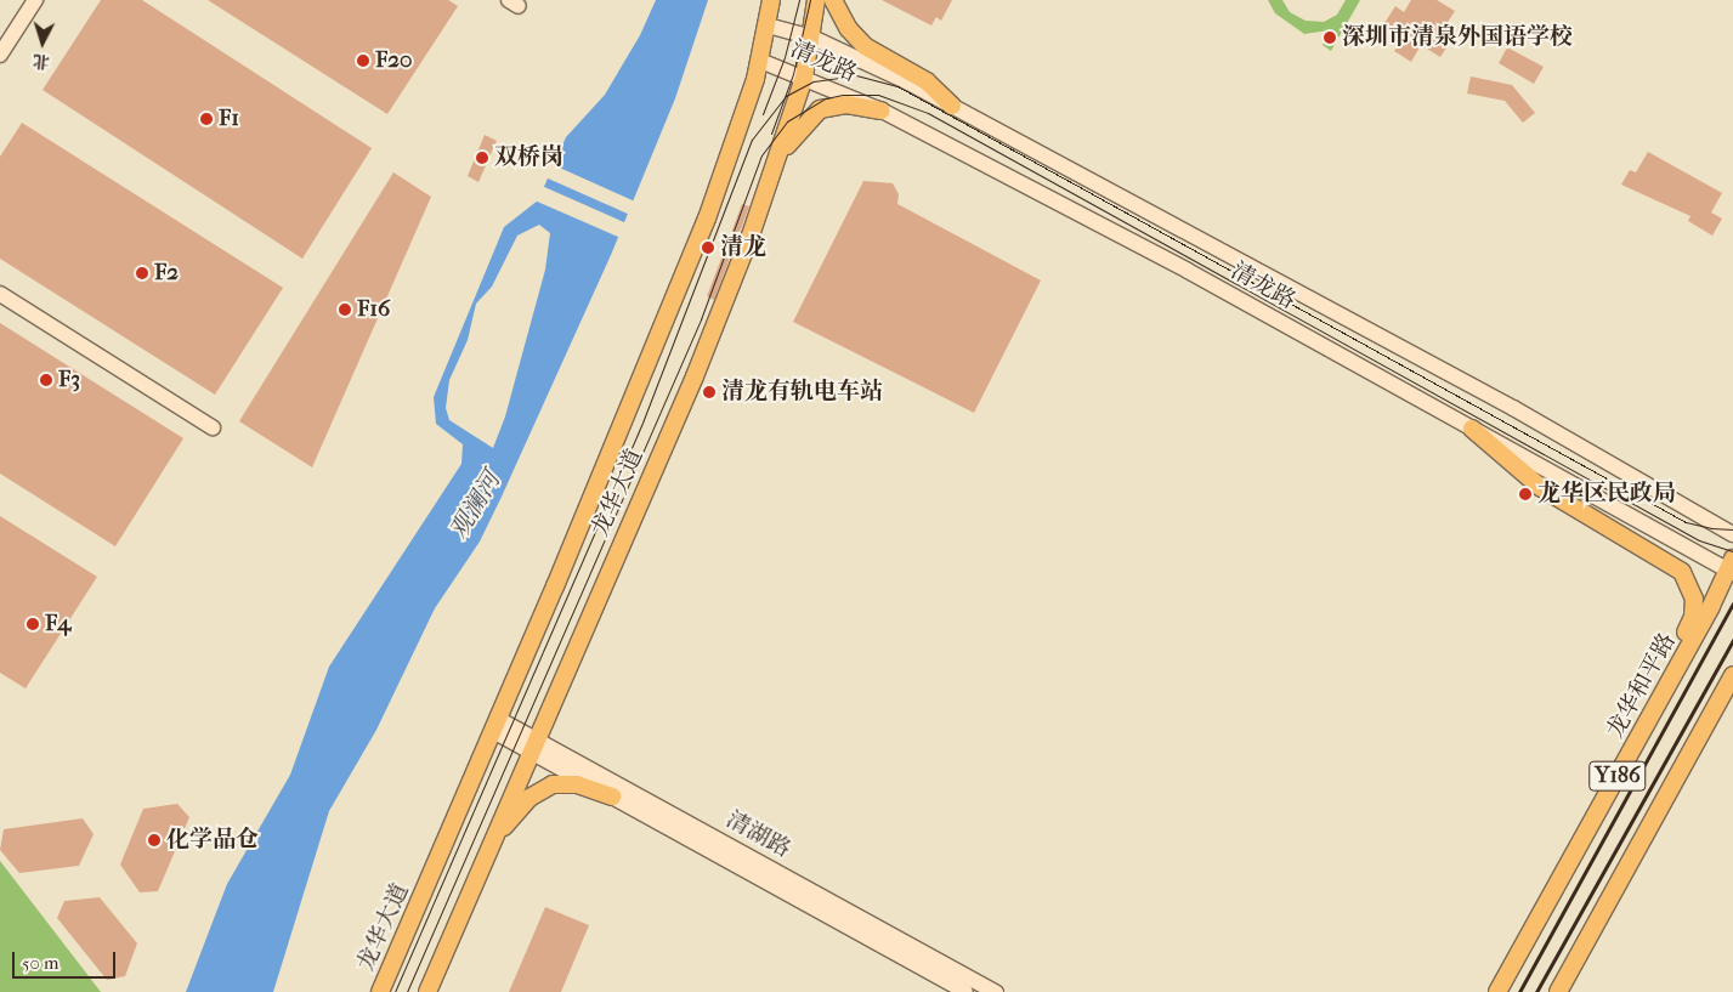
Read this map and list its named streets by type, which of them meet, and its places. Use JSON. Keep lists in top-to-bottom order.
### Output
{
  "streets": {
    "main road": ["龙华大道", "龙华和平路", "Y186"],
    "street": ["清龙路", "清湖路"]
  },
  "crossings": [
    ["清龙路", "龙华大道"],
    ["清龙路", "龙华和平路"],
    ["龙华大道", "清湖路"]
  ],
  "water": ["观澜河"],
  "places": [
    "深圳市清泉外国语学校",
    "F20",
    "F1",
    "双桥岗",
    "清龙",
    "F2",
    "F16",
    "F3",
    "清龙有轨电车站",
    "龙华区民政局",
    "F4",
    "化学品仓"
  ],
  "scale_bar": "50 m",
  "north": "bottom"
}
